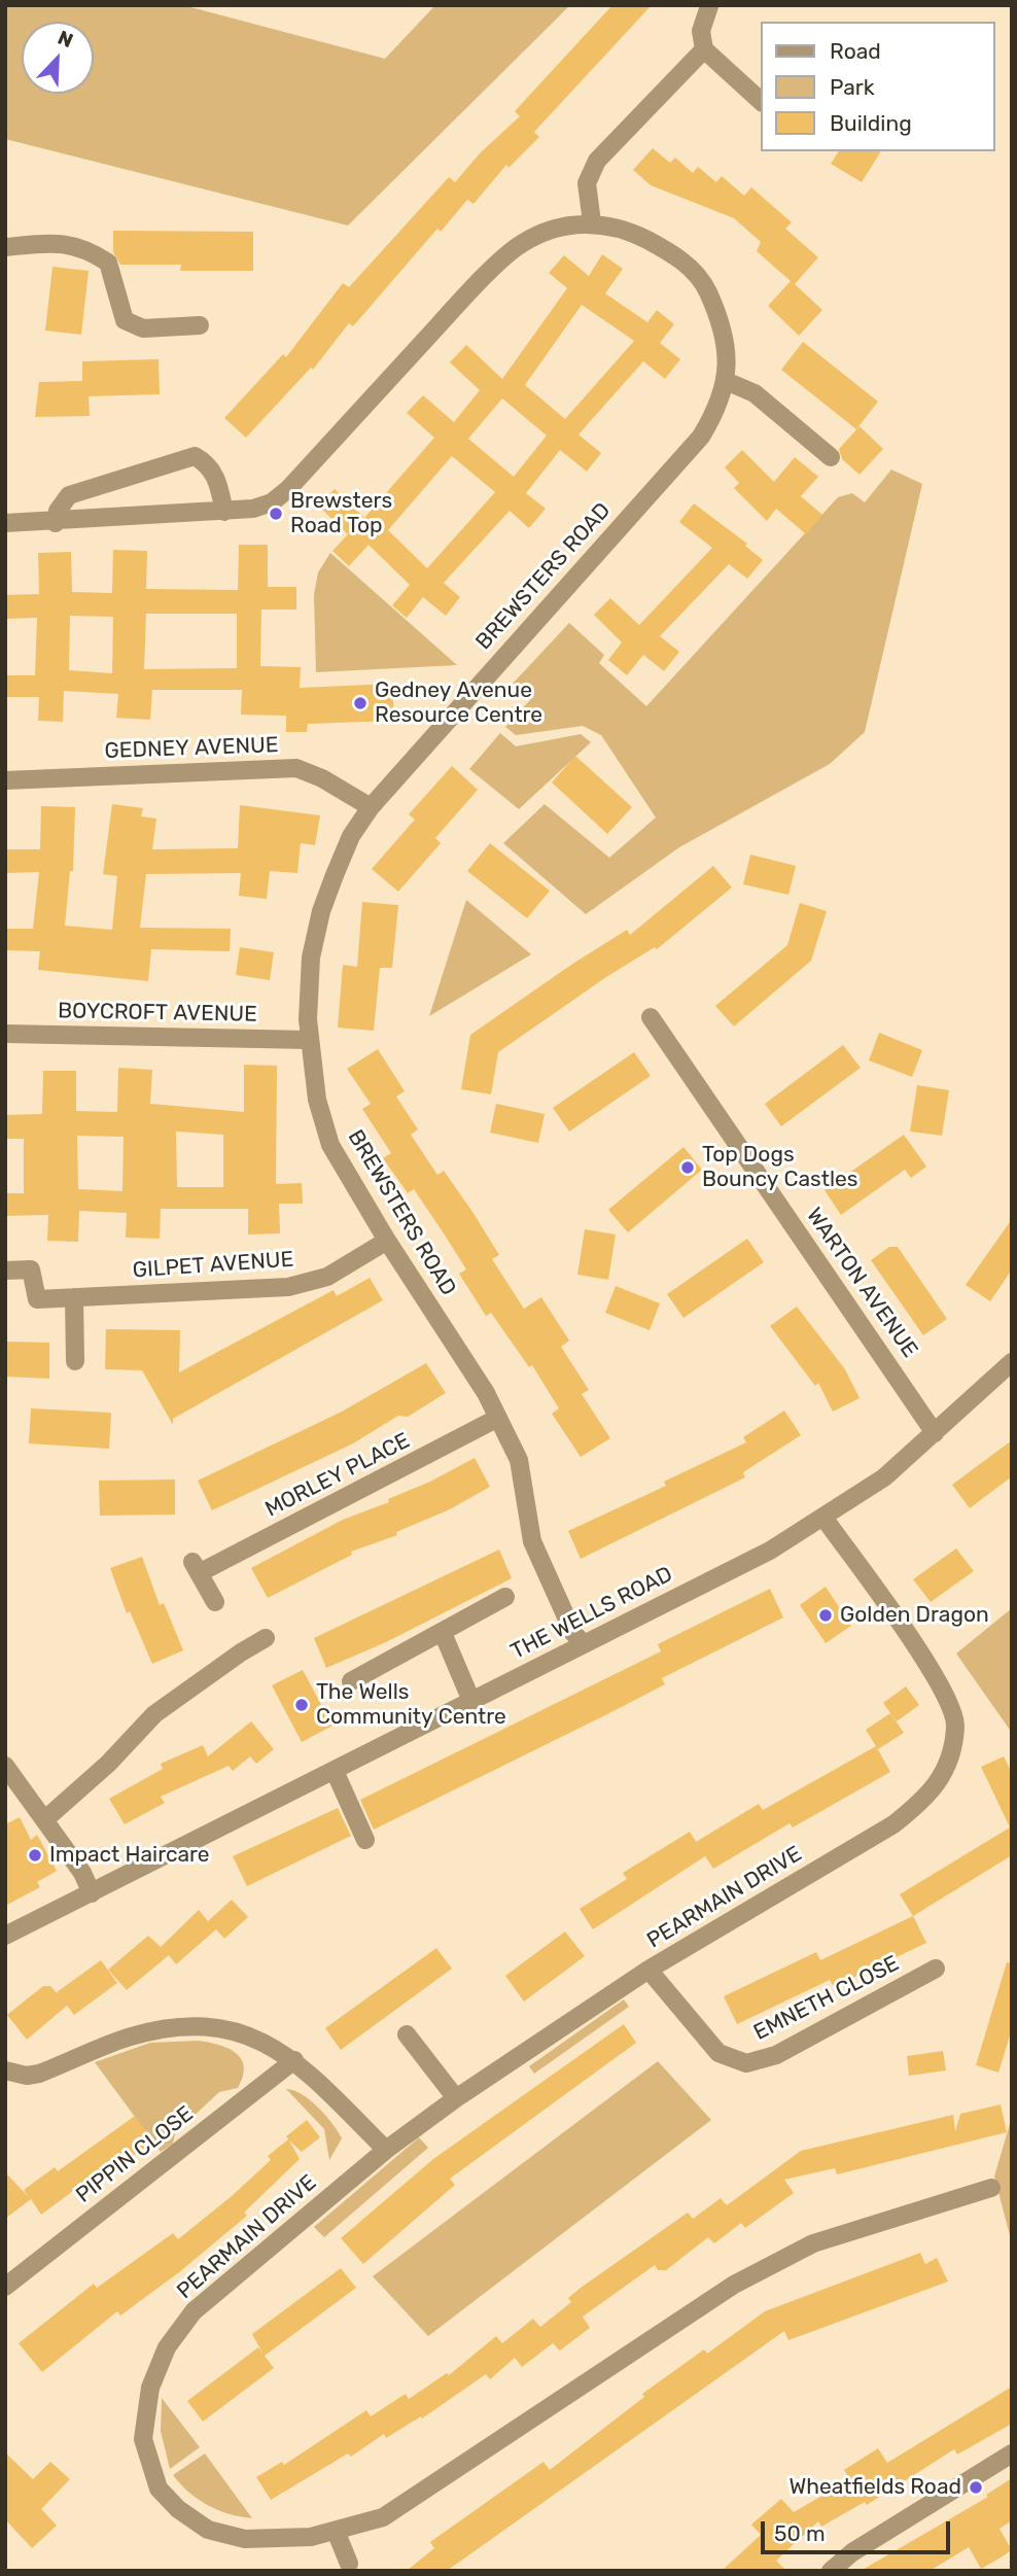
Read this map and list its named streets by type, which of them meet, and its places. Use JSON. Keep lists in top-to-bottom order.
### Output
{
  "streets": {
    "street": [
      "BREWSTERS ROAD",
      "GEDNEY AVENUE",
      "BOYCROFT AVENUE",
      "GILPET AVENUE",
      "WARTON AVENUE",
      "MORLEY PLACE",
      "THE WELLS ROAD",
      "PEARMAIN DRIVE",
      "EMNETH CLOSE",
      "PIPPIN CLOSE"
    ]
  },
  "crossings": [
    ["BREWSTERS ROAD", "GEDNEY AVENUE"],
    ["BREWSTERS ROAD", "BOYCROFT AVENUE"],
    ["BREWSTERS ROAD", "GILPET AVENUE"],
    ["BREWSTERS ROAD", "MORLEY PLACE"],
    ["BREWSTERS ROAD", "THE WELLS ROAD"],
    ["WARTON AVENUE", "THE WELLS ROAD"],
    ["THE WELLS ROAD", "PEARMAIN DRIVE"],
    ["PEARMAIN DRIVE", "EMNETH CLOSE"]
  ],
  "places": [
    "Brewsters Road Top",
    "Gedney Avenue Resource Centre",
    "Top Dogs Bouncy Castles",
    "Golden Dragon",
    "The Wells Community Centre",
    "Impact Haircare",
    "Wheatfields Road"
  ],
  "legend": ["Road", "Park", "Building"],
  "scale_bar": "50 m",
  "north": "top right"
}
